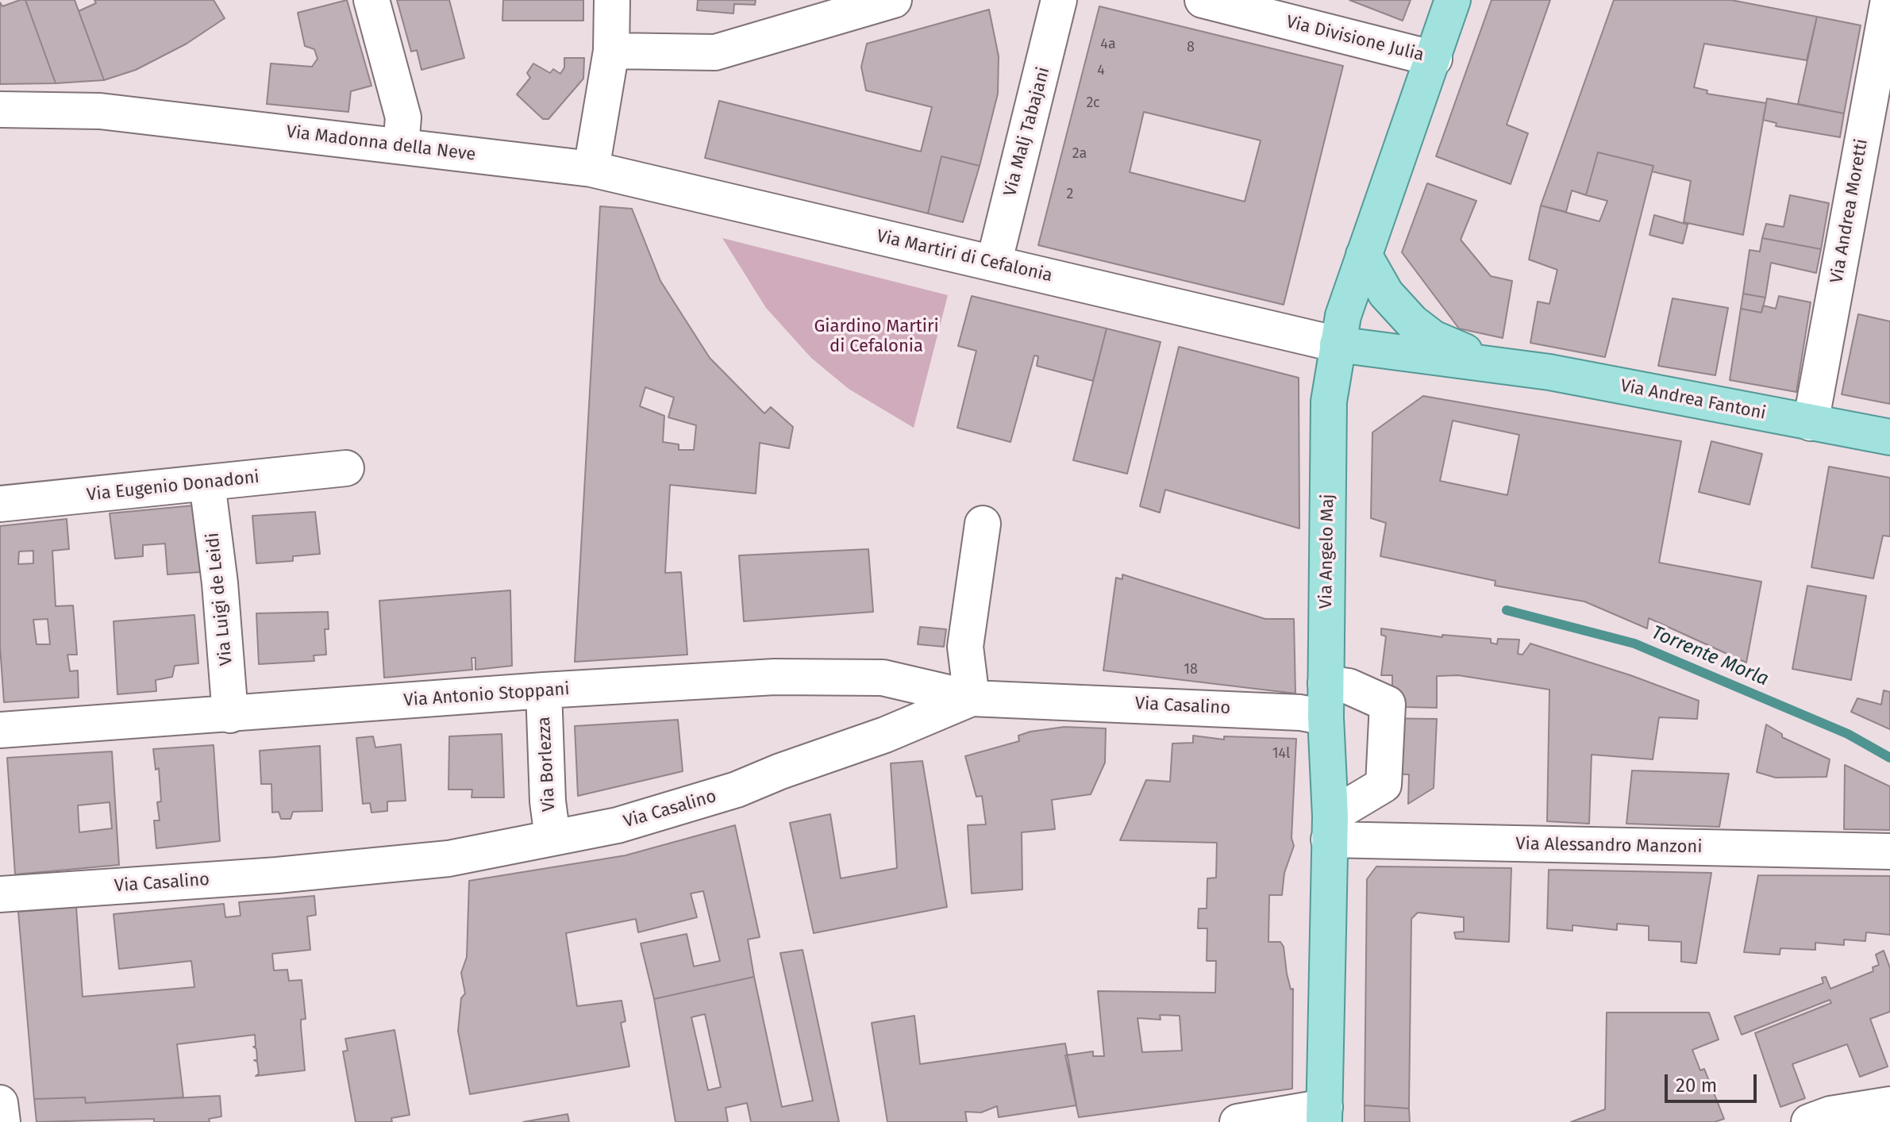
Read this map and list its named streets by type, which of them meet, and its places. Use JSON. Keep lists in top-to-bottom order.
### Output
{
  "streets": {
    "main road": ["Via Andrea Fantoni", "Via Angelo Maj"],
    "street": [
      "Via Divisione Julia",
      "Via Malj Tabajani",
      "Via Madonna della Neve",
      "Via Andrea Moretti",
      "Via Martiri di Cefalonia",
      "Via Eugenio Donadoni",
      "Via Luigi de Leidi",
      "Via Antonio Stoppani",
      "Via Casalino",
      "Via Borlezza",
      "Via Alessandro Manzoni"
    ]
  },
  "crossings": [
    ["Via Divisione Julia", "Via Angelo Maj"],
    ["Via Malj Tabajani", "Via Martiri di Cefalonia"],
    ["Via Madonna della Neve", "Via Martiri di Cefalonia"],
    ["Via Andrea Moretti", "Via Andrea Fantoni"],
    ["Via Martiri di Cefalonia", "Via Andrea Fantoni"],
    ["Via Martiri di Cefalonia", "Via Angelo Maj"],
    ["Via Andrea Fantoni", "Via Angelo Maj"],
    ["Via Eugenio Donadoni", "Via Luigi de Leidi"],
    ["Via Angelo Maj", "Via Casalino"],
    ["Via Angelo Maj", "Via Alessandro Manzoni"],
    ["Via Luigi de Leidi", "Via Antonio Stoppani"],
    ["Via Antonio Stoppani", "Via Casalino"],
    ["Via Antonio Stoppani", "Via Borlezza"],
    ["Via Casalino", "Via Borlezza"]
  ],
  "water": ["Torrente Morla"],
  "parks": ["Giardino Martiri di Cefalonia"],
  "house_numbers": [
    "4a",
    "8",
    "4",
    "2c",
    "2a",
    "2",
    "18",
    "14l"
  ],
  "scale_bar": "20 m"
}
